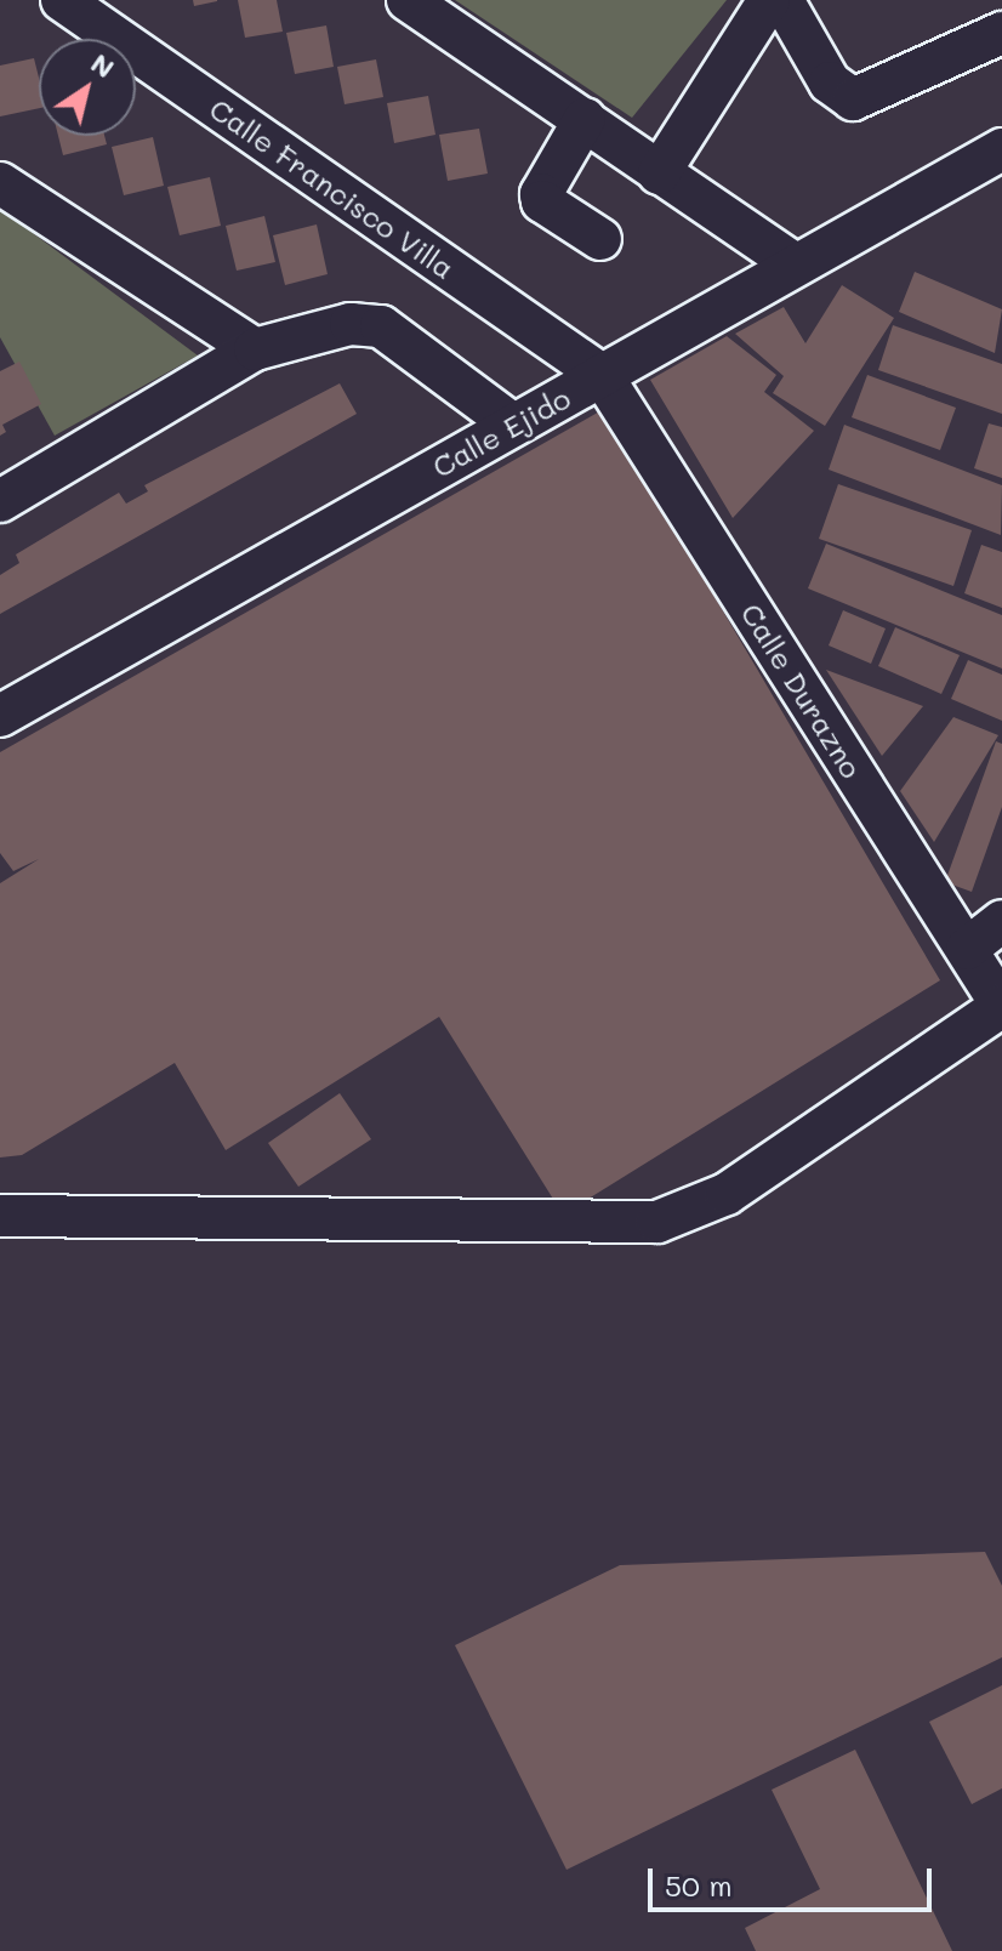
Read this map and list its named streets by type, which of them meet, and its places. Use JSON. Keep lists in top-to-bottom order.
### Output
{
  "streets": {
    "street": ["Calle Francisco Villa", "Calle Ejido", "Calle Durazno"]
  },
  "crossings": [
    ["Calle Francisco Villa", "Calle Ejido"],
    ["Calle Francisco Villa", "Calle Durazno"],
    ["Calle Ejido", "Calle Durazno"]
  ],
  "scale_bar": "50 m",
  "north": "top right"
}
